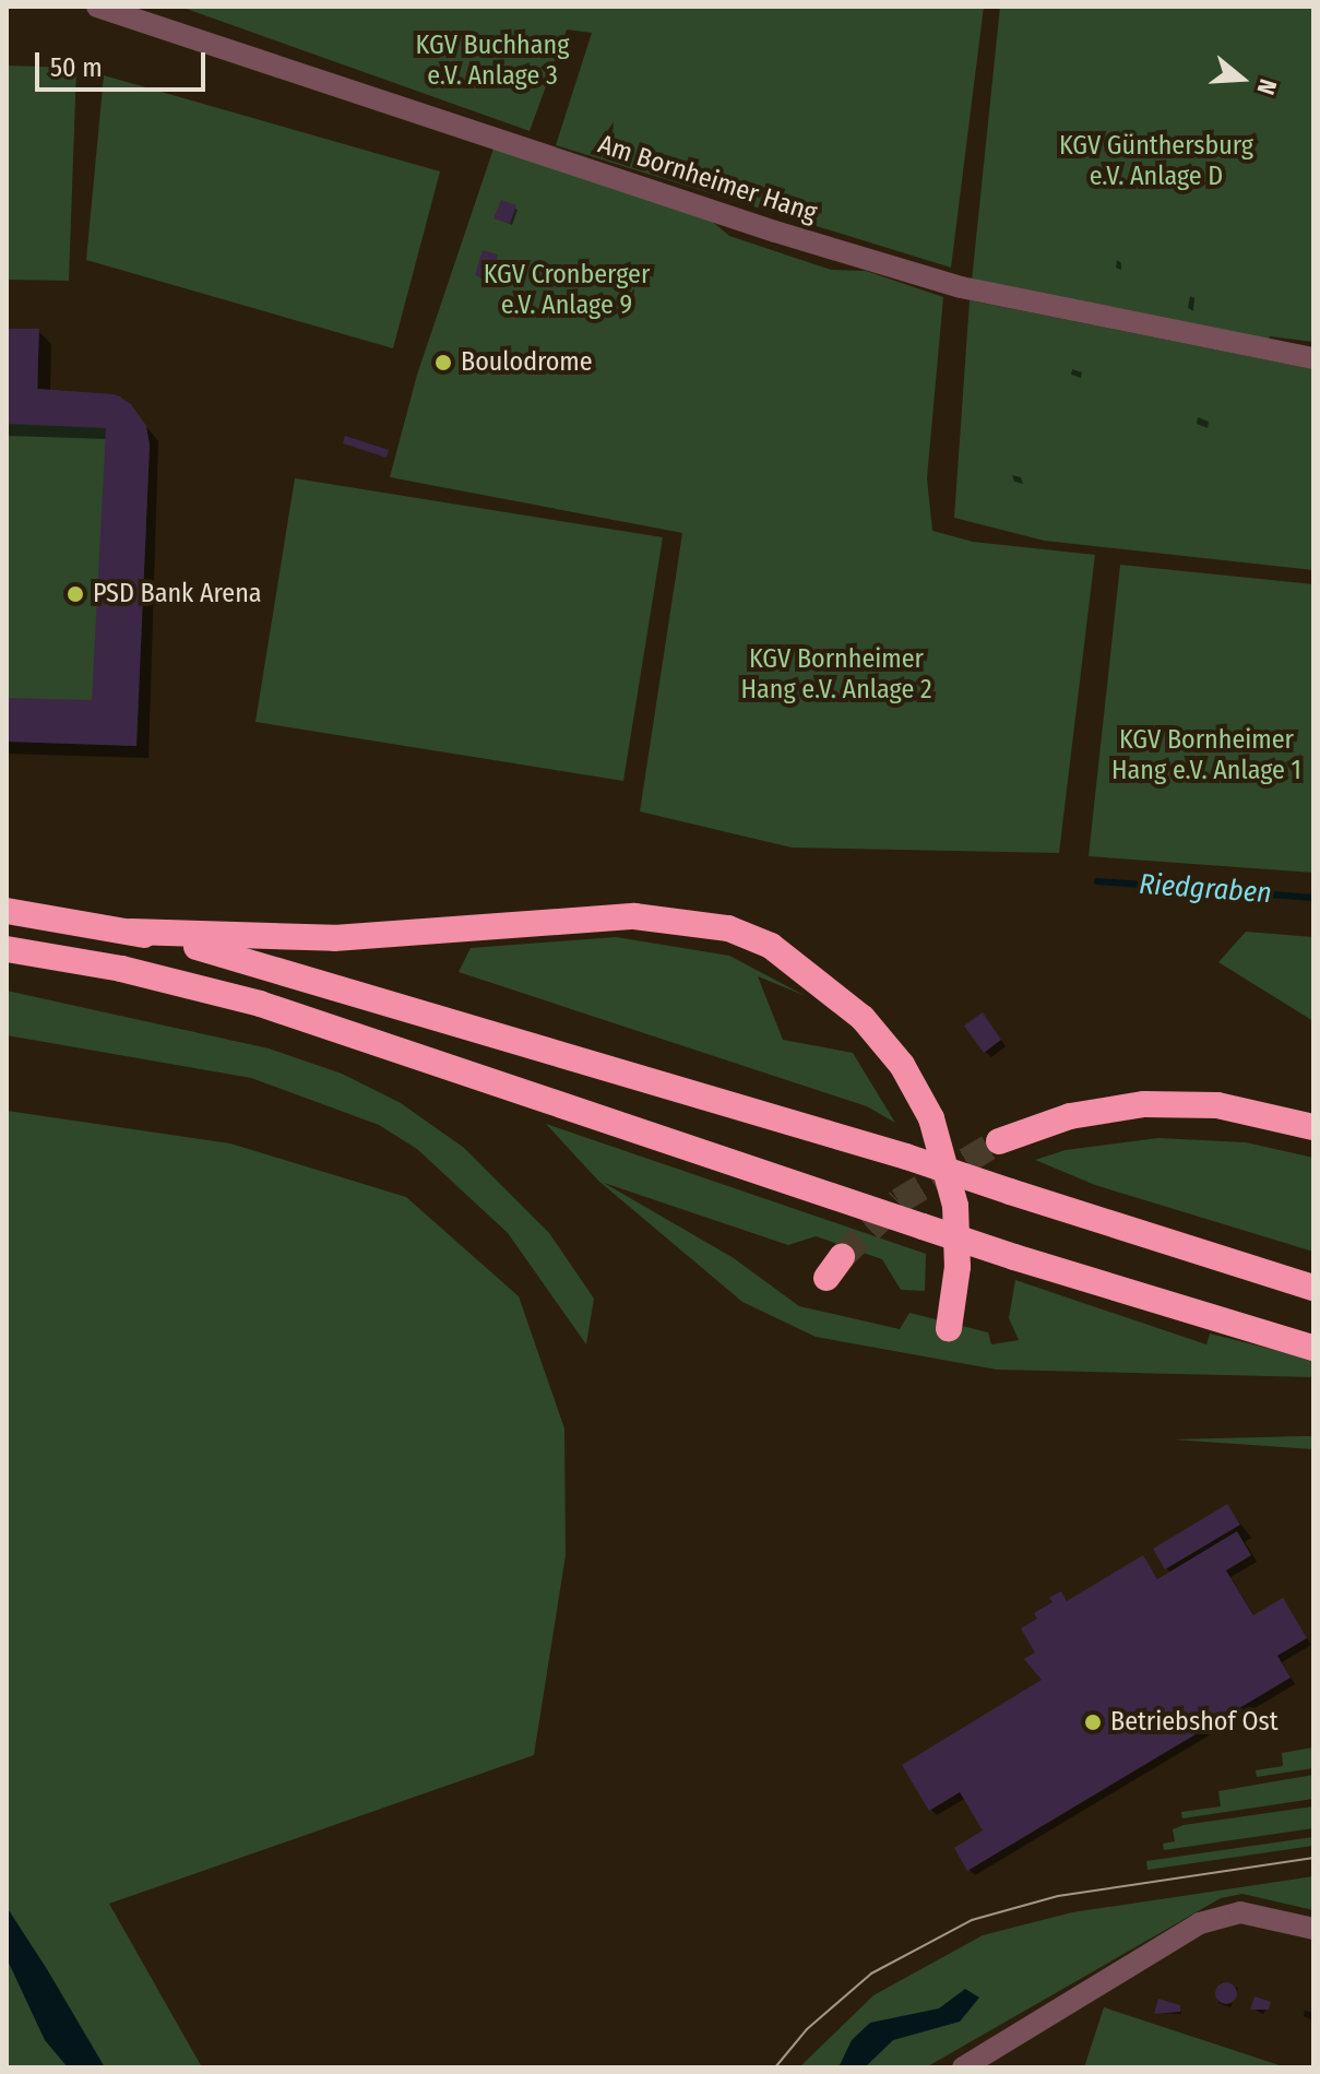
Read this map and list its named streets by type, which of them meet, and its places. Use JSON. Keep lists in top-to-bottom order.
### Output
{
  "streets": {
    "street": ["Am Bornheimer Hang"]
  },
  "water": ["Riedgraben"],
  "parks": [
    "KGV Buchhang e.V. Anlage 3",
    "KGV Günthersburg e.V. Anlage D",
    "KGV Cronberger e.V. Anlage 9",
    "KGV Bornheimer Hang e.V. Anlage 2",
    "KGV Bornheimer Hang e.V. Anlage 1"
  ],
  "places": ["Boulodrome", "PSD Bank Arena", "Betriebshof Ost"],
  "scale_bar": "50 m",
  "north": "right"
}
